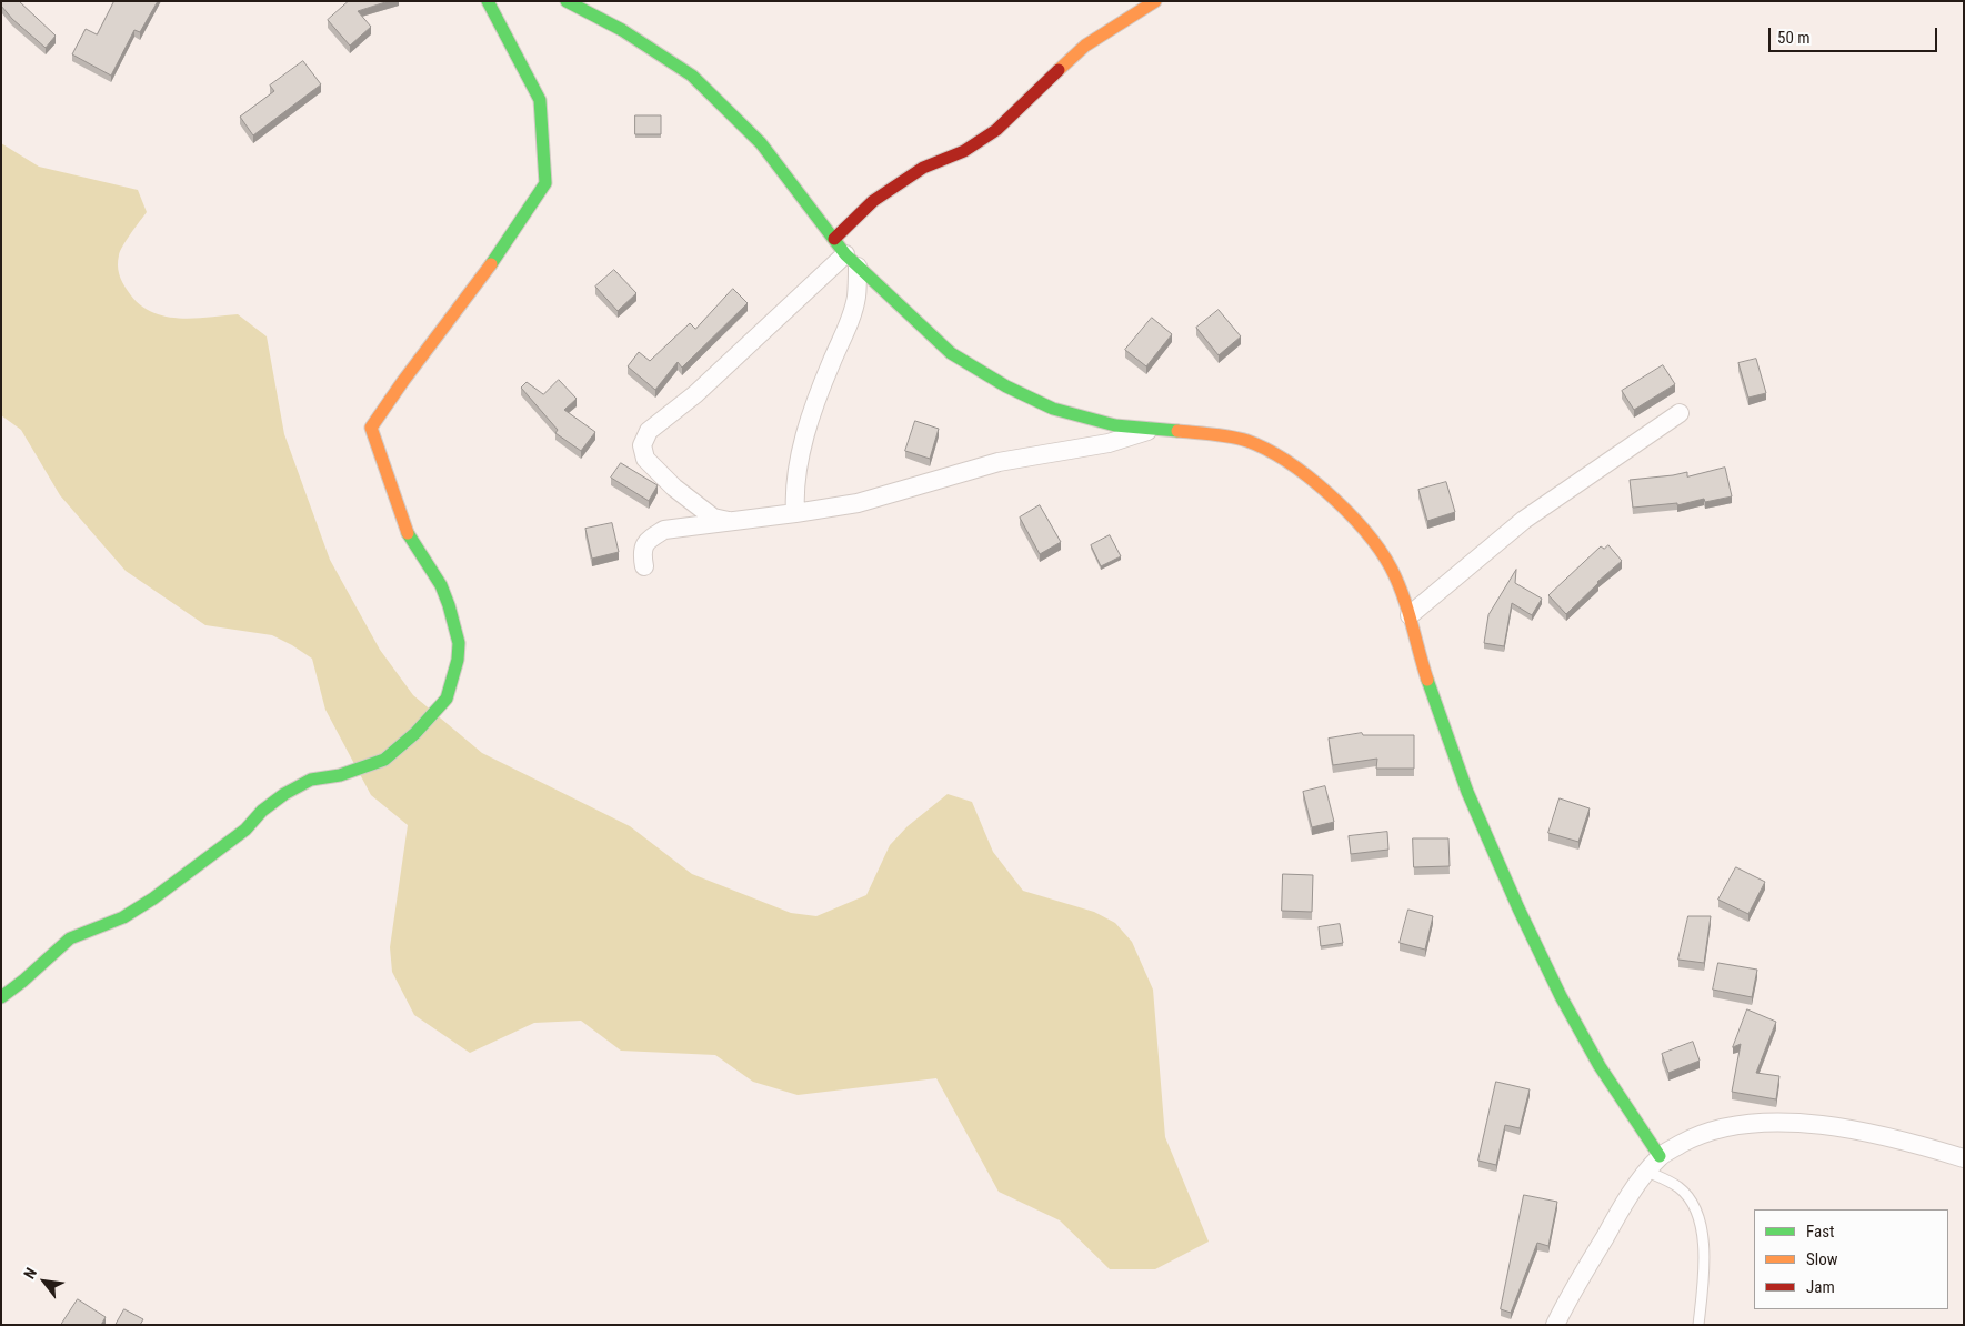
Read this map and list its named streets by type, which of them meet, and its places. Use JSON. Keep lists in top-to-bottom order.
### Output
{
  "legend": ["Fast", "Slow", "Jam"],
  "scale_bar": "50 m",
  "north": "top left"
}
